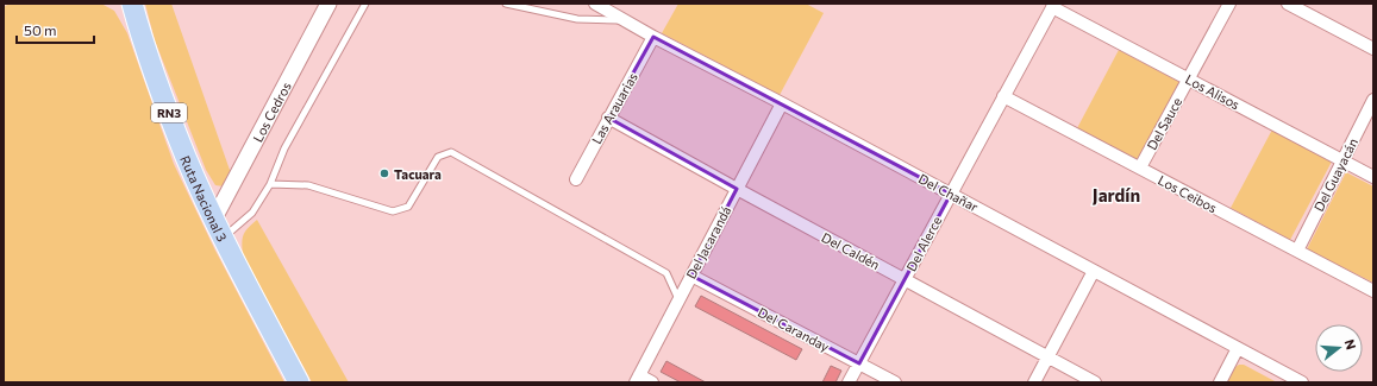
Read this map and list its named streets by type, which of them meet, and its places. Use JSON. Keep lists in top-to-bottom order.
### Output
{
  "streets": {
    "highway": ["RN3", "Ruta Nacional 3"],
    "street": [
      "Los Alisos",
      "Las Arauarias",
      "Los Cedros",
      "Del Sauce",
      "Del Guayacán",
      "Del Chañar",
      "Los Ceibos",
      "Del Jacarandá",
      "Del Alerce",
      "Del Caldén",
      "Del Caranday"
    ]
  },
  "crossings": [
    ["Los Alisos", "Del Sauce"],
    ["Los Alisos", "Del Guayacán"],
    ["Los Alisos", "Del Alerce"],
    ["Las Arauarias", "Del Chañar"],
    ["Las Arauarias", "Del Caldén"],
    ["Los Cedros", "Ruta Nacional 3"],
    ["Del Sauce", "Los Ceibos"],
    ["Del Guayacán", "Los Ceibos"],
    ["Del Chañar", "Del Jacarandá"],
    ["Del Chañar", "Del Alerce"],
    ["Los Ceibos", "Del Alerce"],
    ["Del Jacarandá", "Del Caldén"],
    ["Del Jacarandá", "Del Caranday"],
    ["Del Alerce", "Del Caldén"],
    ["Del Alerce", "Del Caranday"]
  ],
  "districts": ["Jardín"],
  "places": ["Tacuara"],
  "scale_bar": "50 m",
  "north": "right"
}
